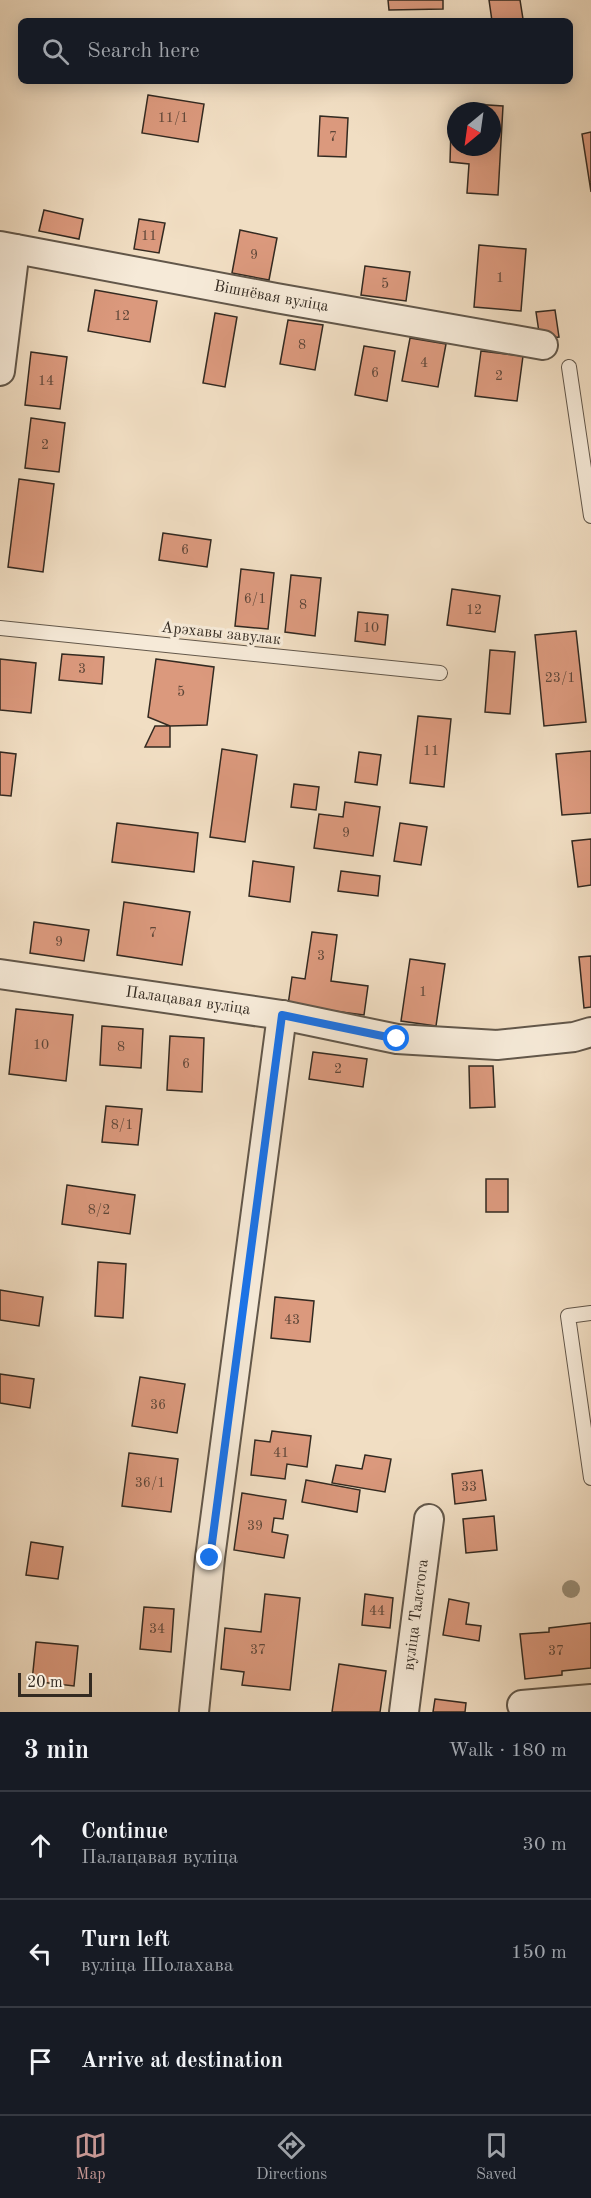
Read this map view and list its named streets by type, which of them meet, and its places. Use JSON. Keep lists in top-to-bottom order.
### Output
{
  "streets": {
    "street": ["Вішнёвая вуліца", "Палацавая вуліца", "вуліца Талстога"],
    "lane": ["Арэхавы завулак"]
  },
  "house_numbers": [
    "11/1",
    "7",
    "11",
    "9",
    "1",
    "5",
    "12",
    "8",
    "4",
    "6",
    "2",
    "14",
    "2",
    "6",
    "6/1",
    "8",
    "12",
    "10",
    "3",
    "23/1",
    "5",
    "11",
    "9",
    "7",
    "9",
    "3",
    "1",
    "10",
    "8",
    "6",
    "2",
    "8/1",
    "8/2",
    "43",
    "36",
    "41",
    "36/1",
    "33",
    "39",
    "44",
    "34",
    "37",
    "37"
  ],
  "scale_bar": "20 m",
  "north": "bottom left",
  "page": {
    "search": "Search here",
    "scale": "20 m",
    "heading": ["3 min", "Walk · 180 m"],
    "list": [
      ["Continue", "Палацавая вуліца", "30 m"],
      ["Turn left", "вуліца Шолахава", "150 m"],
      "Arrive at destination"
    ],
    "nav": ["Map", "Directions", "Saved"]
  }
}
